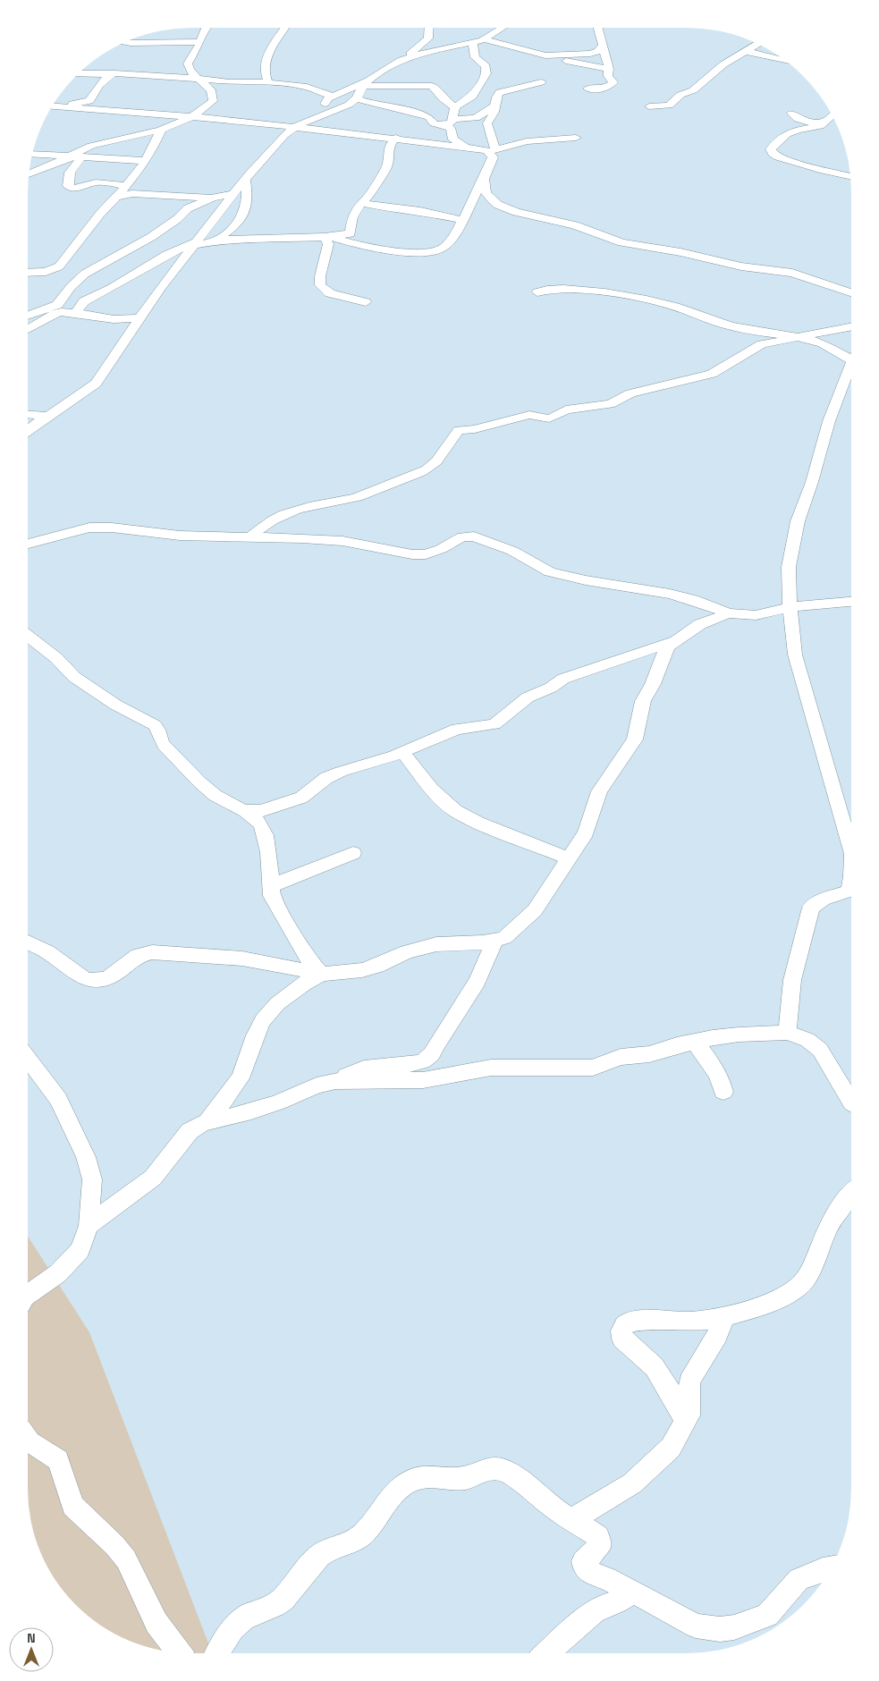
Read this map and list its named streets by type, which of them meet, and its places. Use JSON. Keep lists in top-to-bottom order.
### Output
{
  "north": "top"
}
